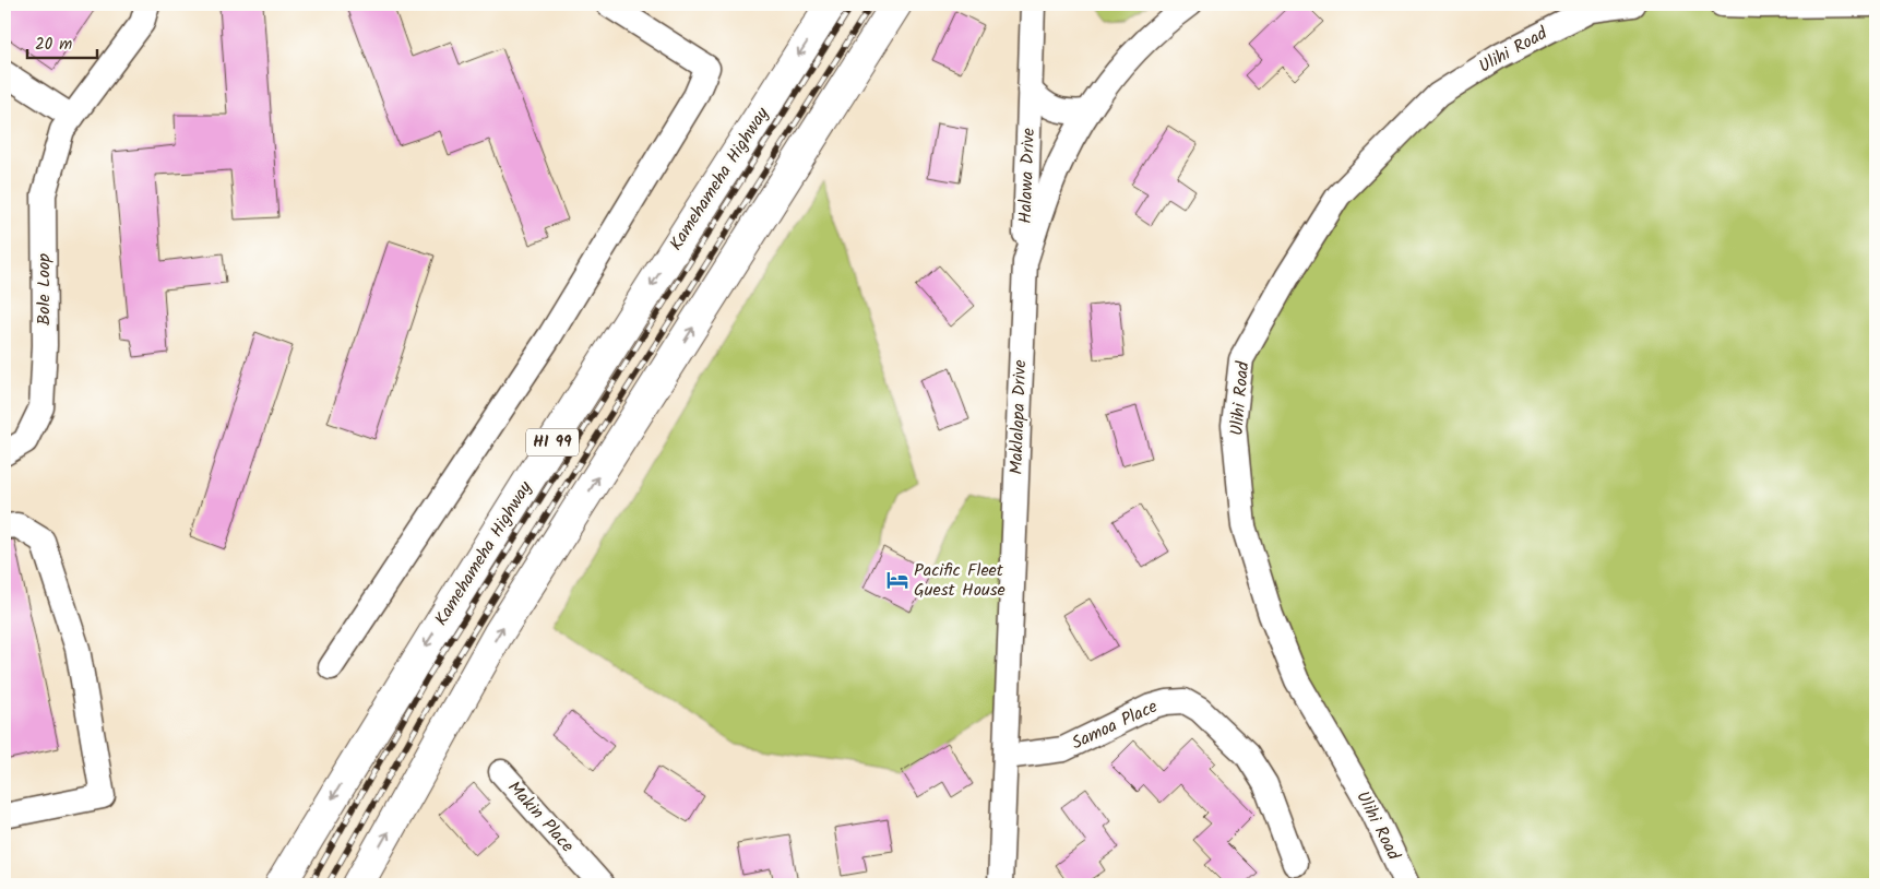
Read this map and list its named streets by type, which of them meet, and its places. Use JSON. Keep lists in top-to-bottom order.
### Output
{
  "streets": {
    "main road": ["Kamehameha Highway", "HI 99"],
    "street": [
      "Ulihi Road",
      "Halawa Drive",
      "Bole Loop",
      "Maklalapa Drive",
      "Samoa Place",
      "Makin Place"
    ]
  },
  "crossings": [
    ["Halawa Drive", "Maklalapa Drive"],
    ["Maklalapa Drive", "Samoa Place"]
  ],
  "places": {
    "hotel": ["Pacific Fleet Guest House"]
  },
  "scale_bar": "20 m"
}
